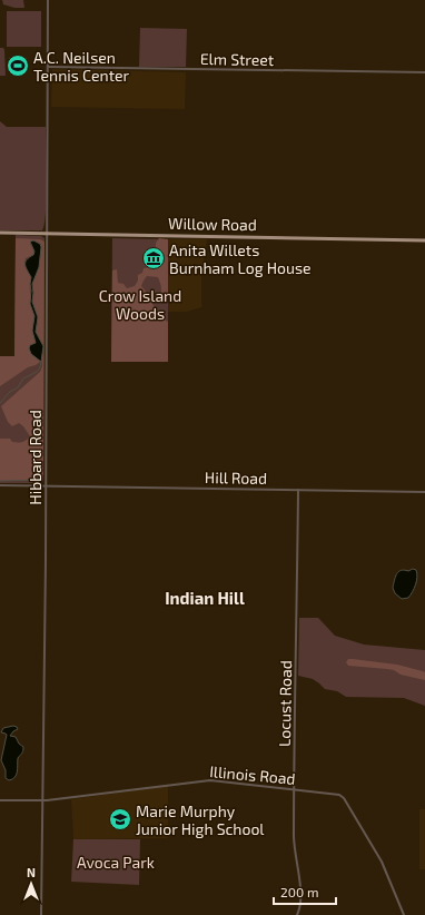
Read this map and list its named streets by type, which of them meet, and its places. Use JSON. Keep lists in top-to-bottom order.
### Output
{
  "streets": {
    "main road": ["Willow Road"],
    "street": [
      "Elm Street",
      "Hibbard Road",
      "Hill Road",
      "Locust Road",
      "Illinois Road"
    ]
  },
  "crossings": [
    ["Elm Street", "Hibbard Road"],
    ["Willow Road", "Hibbard Road"],
    ["Hibbard Road", "Hill Road"],
    ["Hibbard Road", "Illinois Road"],
    ["Hill Road", "Locust Road"],
    ["Locust Road", "Illinois Road"]
  ],
  "districts": ["Indian Hill"],
  "parks": ["Crow Island Woods", "Avoca Park"],
  "places": {
    "sports": ["A.C. Neilsen Tennis Center"],
    "museum": ["Anita Willets Burnham Log House"],
    "school or university": ["Marie Murphy Junior High School"]
  },
  "scale_bar": "200 m",
  "north": "top"
}
